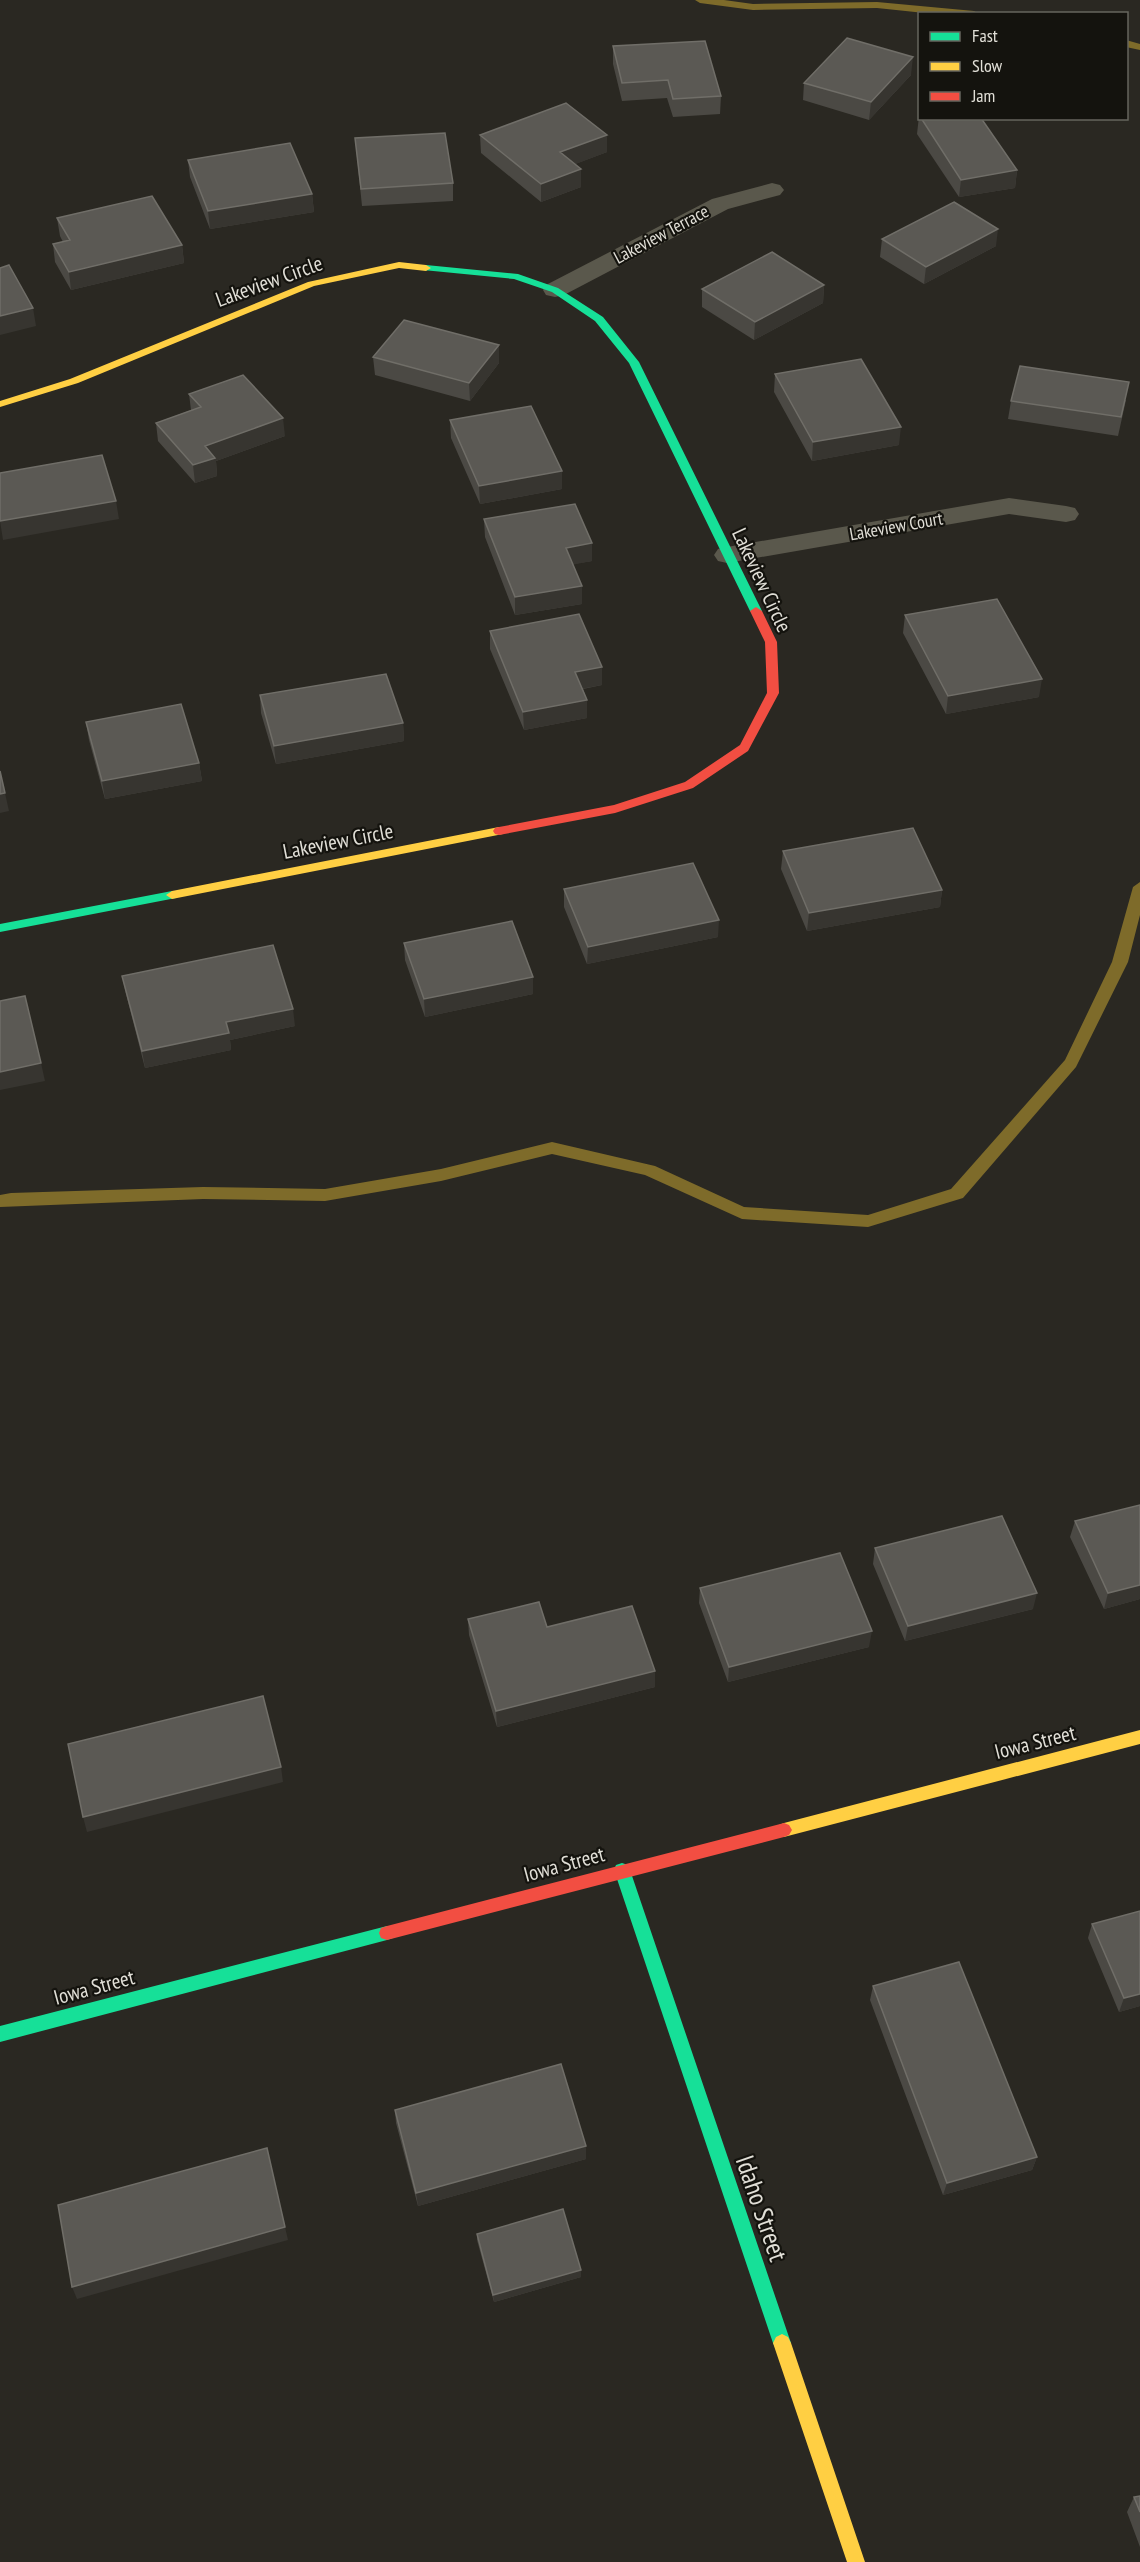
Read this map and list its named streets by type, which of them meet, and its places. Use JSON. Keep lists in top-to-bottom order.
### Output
{
  "streets": {
    "street": [
      "Lakeview Terrace",
      "Lakeview Circle",
      "Lakeview Court",
      "Iowa Street",
      "Idaho Street"
    ]
  },
  "crossings": [
    ["Lakeview Terrace", "Lakeview Circle"],
    ["Lakeview Circle", "Lakeview Court"],
    ["Iowa Street", "Idaho Street"]
  ],
  "legend": ["Fast", "Slow", "Jam"]
}
